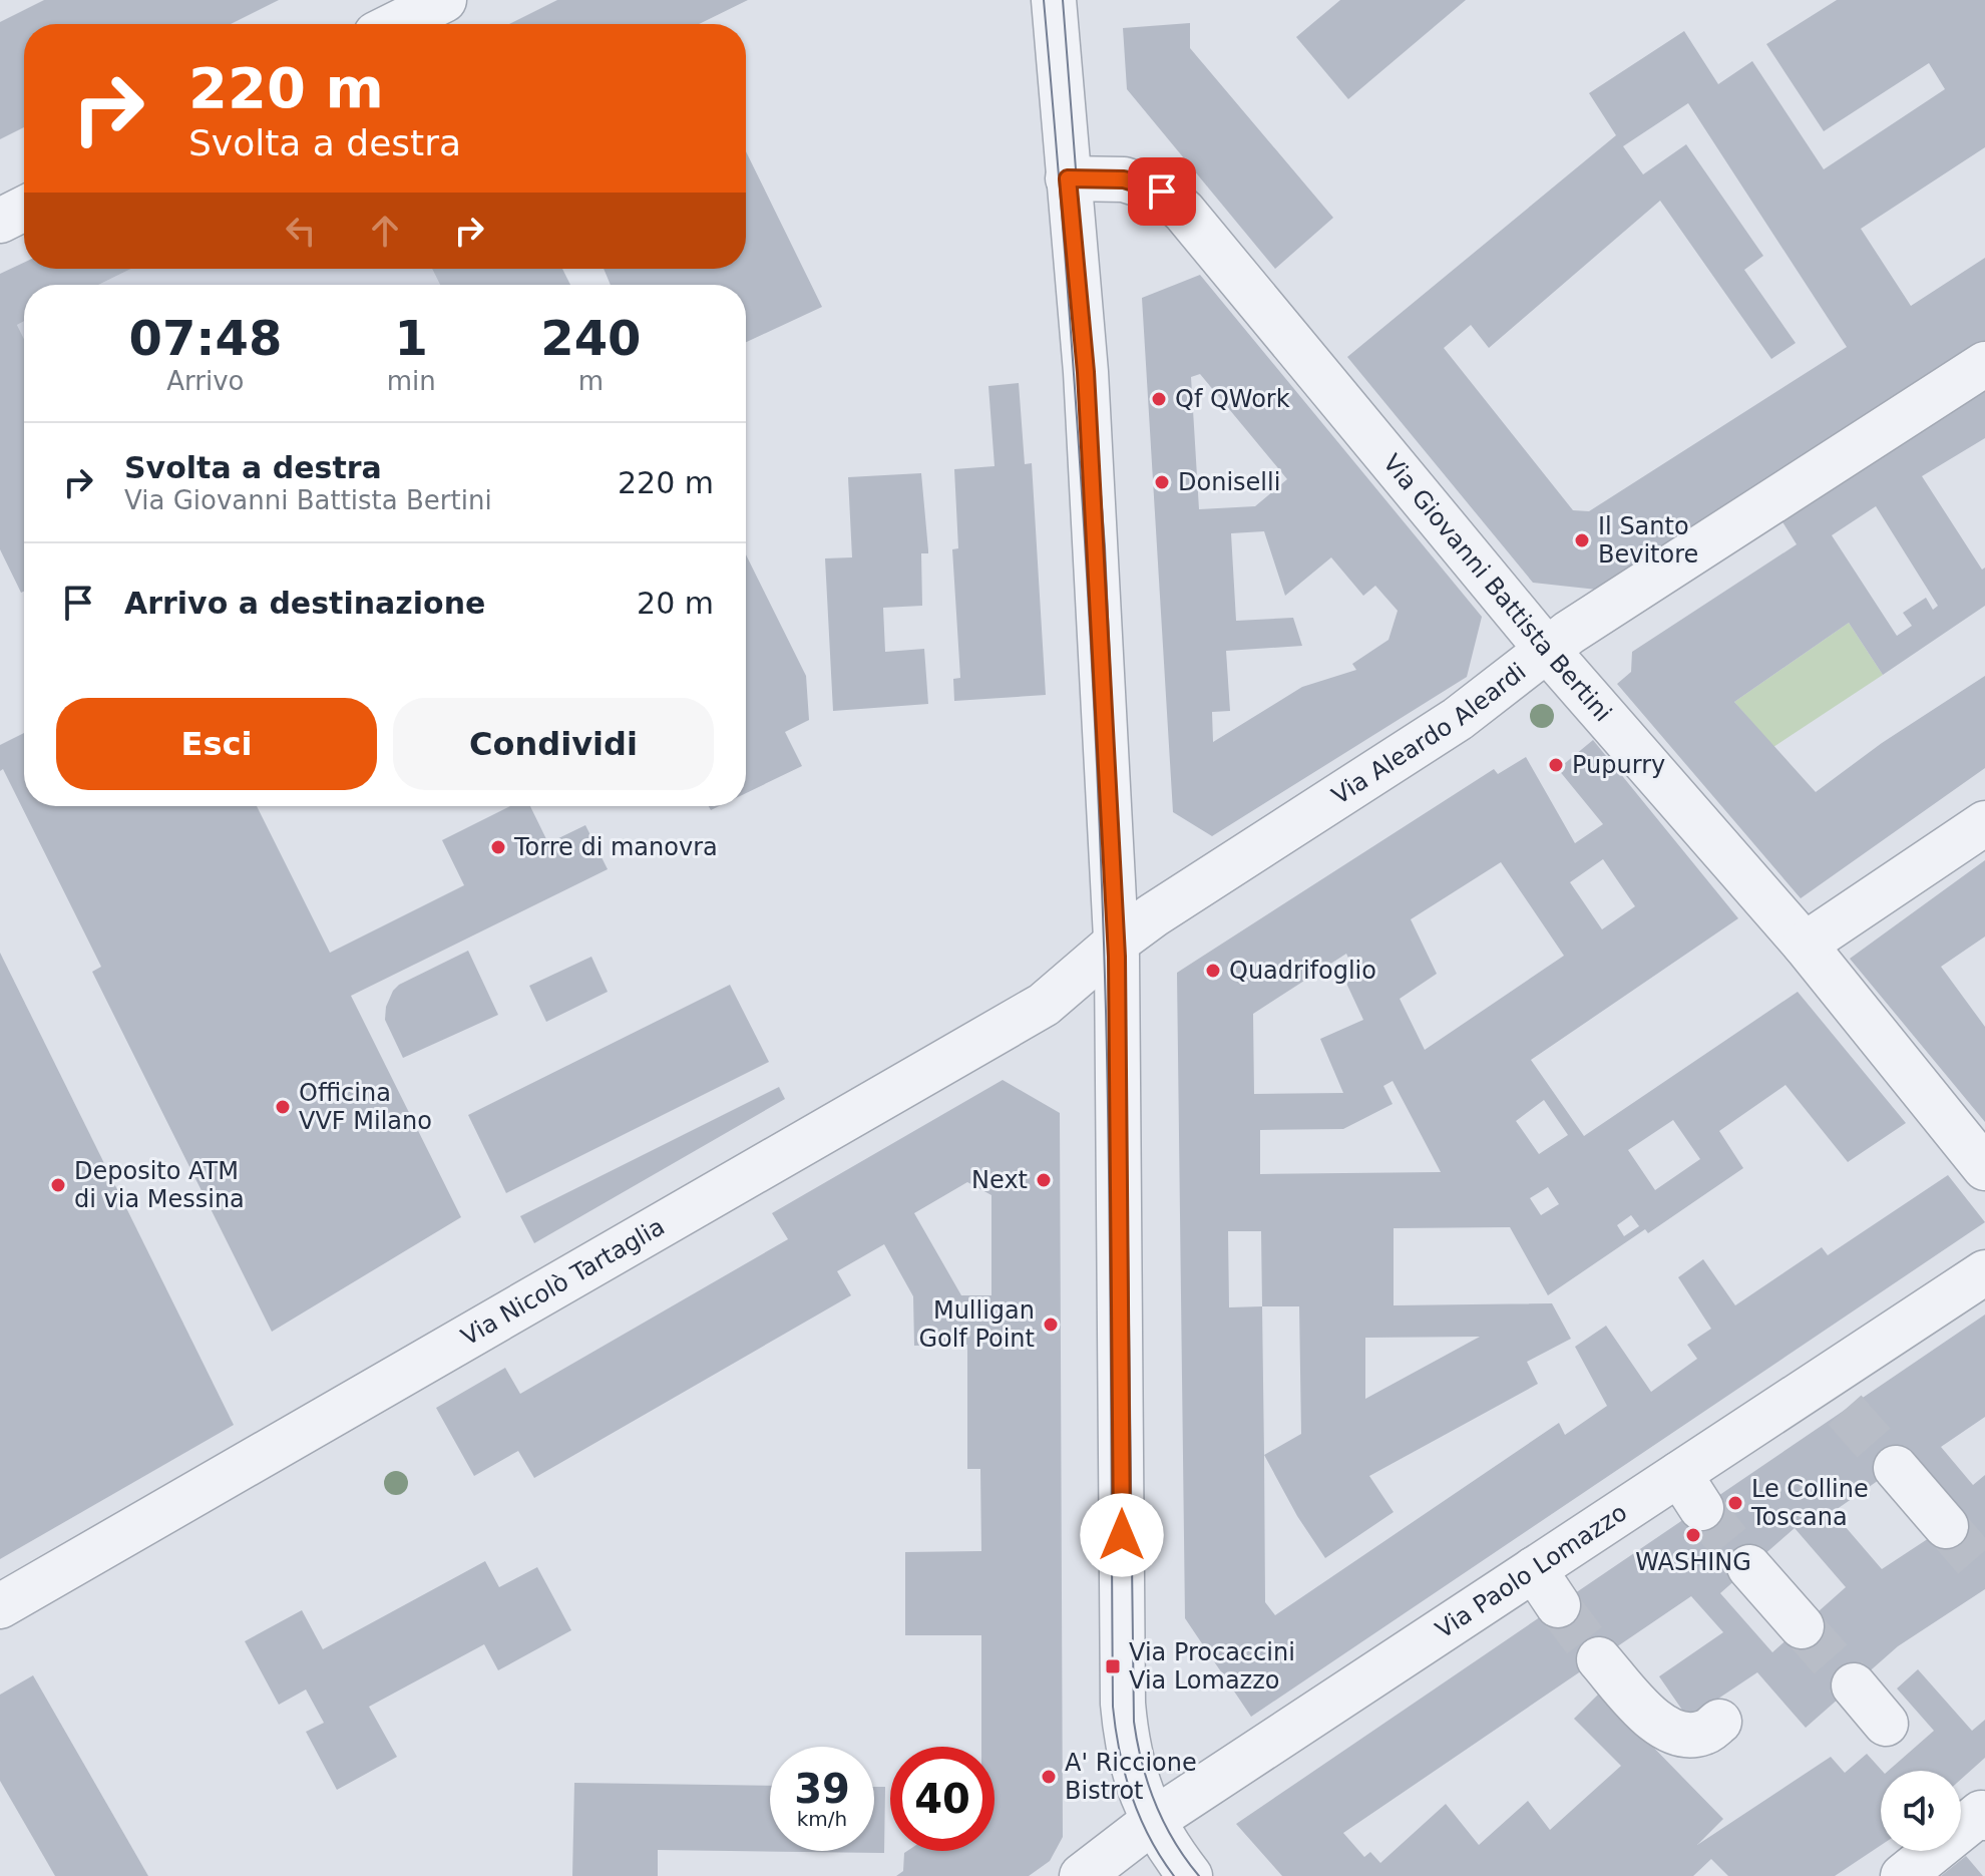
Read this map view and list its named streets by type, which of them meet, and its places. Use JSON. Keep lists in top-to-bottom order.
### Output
{
  "streets": {
    "street": [
      "Via Giovanni Battista Bertini",
      "Via Aleardo Aleardi",
      "Via Nicolò Tartaglia",
      "Via Paolo Lomazzo"
    ]
  },
  "crossings": [
    ["Via Giovanni Battista Bertini", "Via Aleardo Aleardi"],
    ["Via Aleardo Aleardi", "Via Nicolò Tartaglia"]
  ],
  "places": {
    "other": [
      "Qf QWork",
      "Doniselli",
      "Il Santo Bevitore",
      "Pupurry",
      "Torre di manovra",
      "Quadrifoglio",
      "Officina VVF Milano",
      "Next",
      "Deposito ATM di via Messina",
      "Mulligan Golf Point",
      "Le Colline Toscana",
      "WASHING",
      "A' Riccione Bistrot"
    ],
    "transit": ["Via Procaccini Via Lomazzo"]
  },
  "page": {
    "turn": ["220 m", "Svolta a destra"],
    "eta": [
      "07:48",
      "Arrivo",
      "1",
      "min",
      "240",
      "m"
    ],
    "list": [
      {
        "name": "Svolta a destra",
        "note": "Via Giovanni Battista Bertini",
        "value": "220 m"
      },
      {
        "name": "Arrivo a destinazione",
        "value": "20 m"
      }
    ],
    "buttons": ["Esci", "Condividi"],
    "speed": "39 km/h",
    "limit": "40"
  }
}
